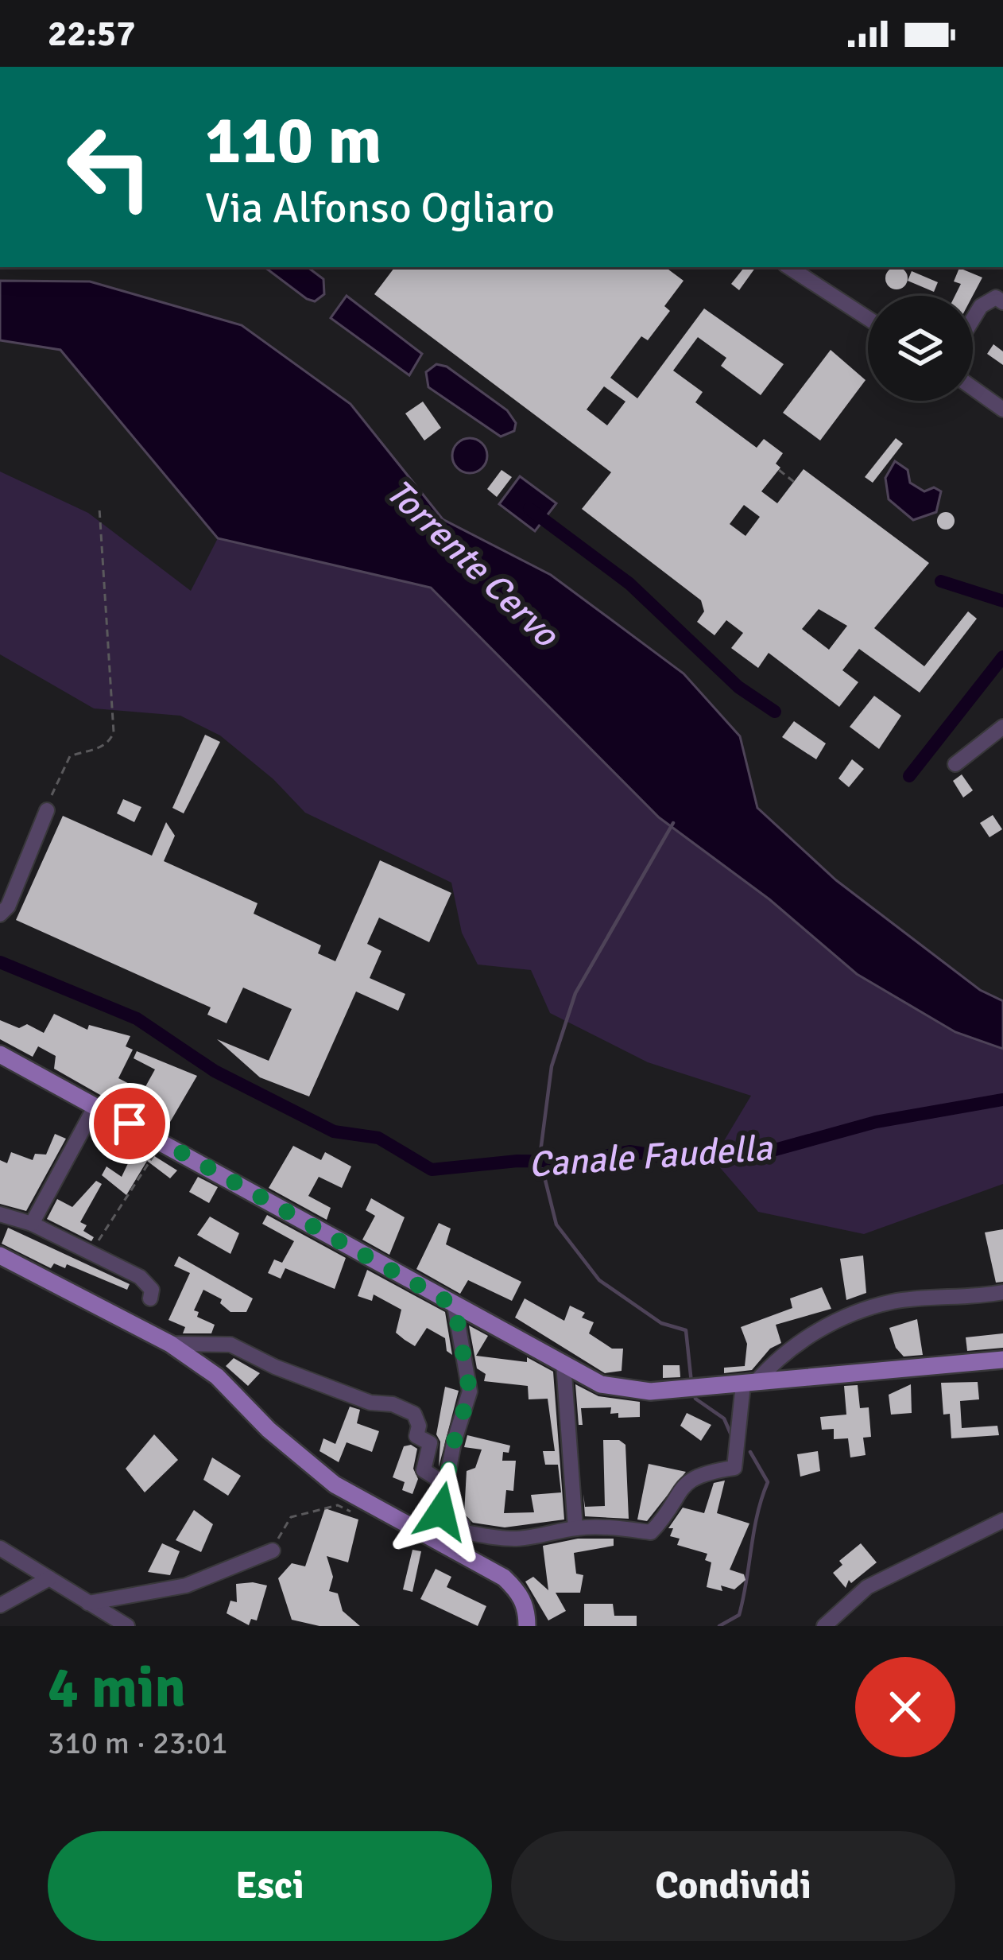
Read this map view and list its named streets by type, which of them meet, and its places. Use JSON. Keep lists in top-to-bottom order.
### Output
{
  "water": ["Torrente Cervo", "Canale Faudella"],
  "page": {
    "status": "22:57",
    "turn": ["110 m", "Via Alfonso Ogliaro"],
    "heading": ["4 min", "310 m · 23:01"],
    "buttons": ["Esci", "Condividi"]
  }
}
